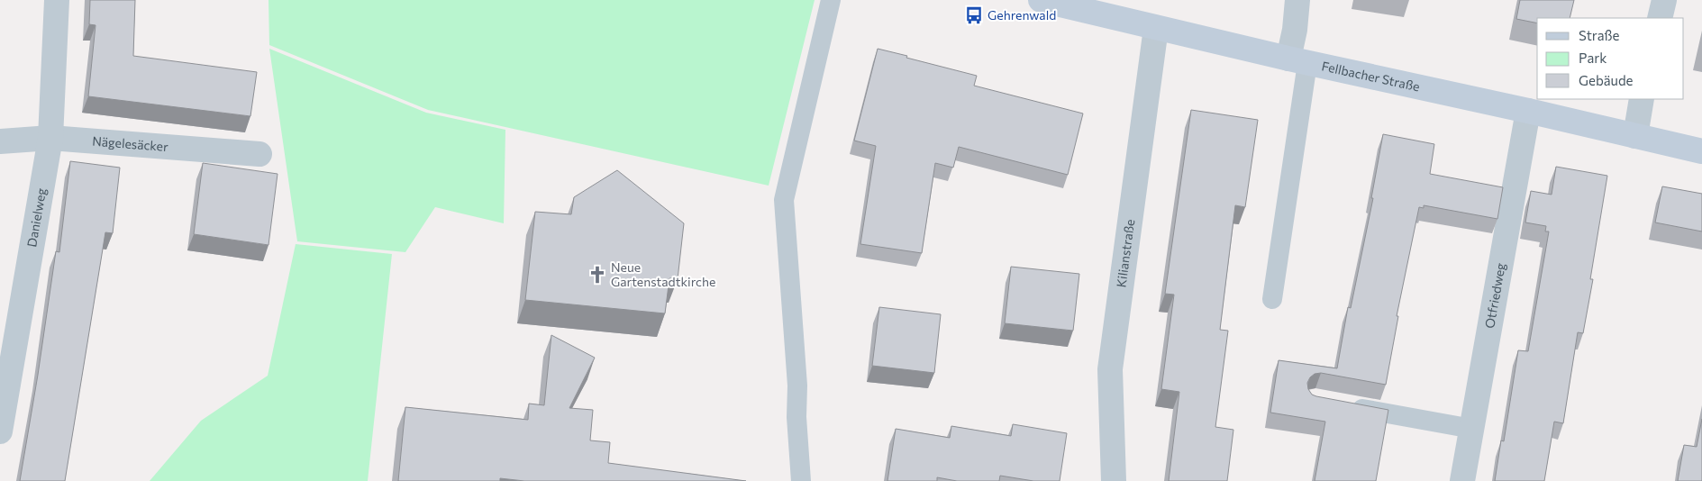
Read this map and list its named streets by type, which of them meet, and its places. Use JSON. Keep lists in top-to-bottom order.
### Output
{
  "streets": {
    "street": [
      "Fellbacher Straße",
      "Nägelesäcker",
      "Danielweg",
      "Kilianstraße",
      "Otfriedweg"
    ]
  },
  "crossings": [
    ["Fellbacher Straße", "Kilianstraße"],
    ["Fellbacher Straße", "Otfriedweg"],
    ["Nägelesäcker", "Danielweg"]
  ],
  "places": {
    "bus stop": ["Gehrenwald"],
    "church": ["Neue Gartenstadtkirche"]
  },
  "legend": ["Straße", "Park", "Gebäude"]
}
